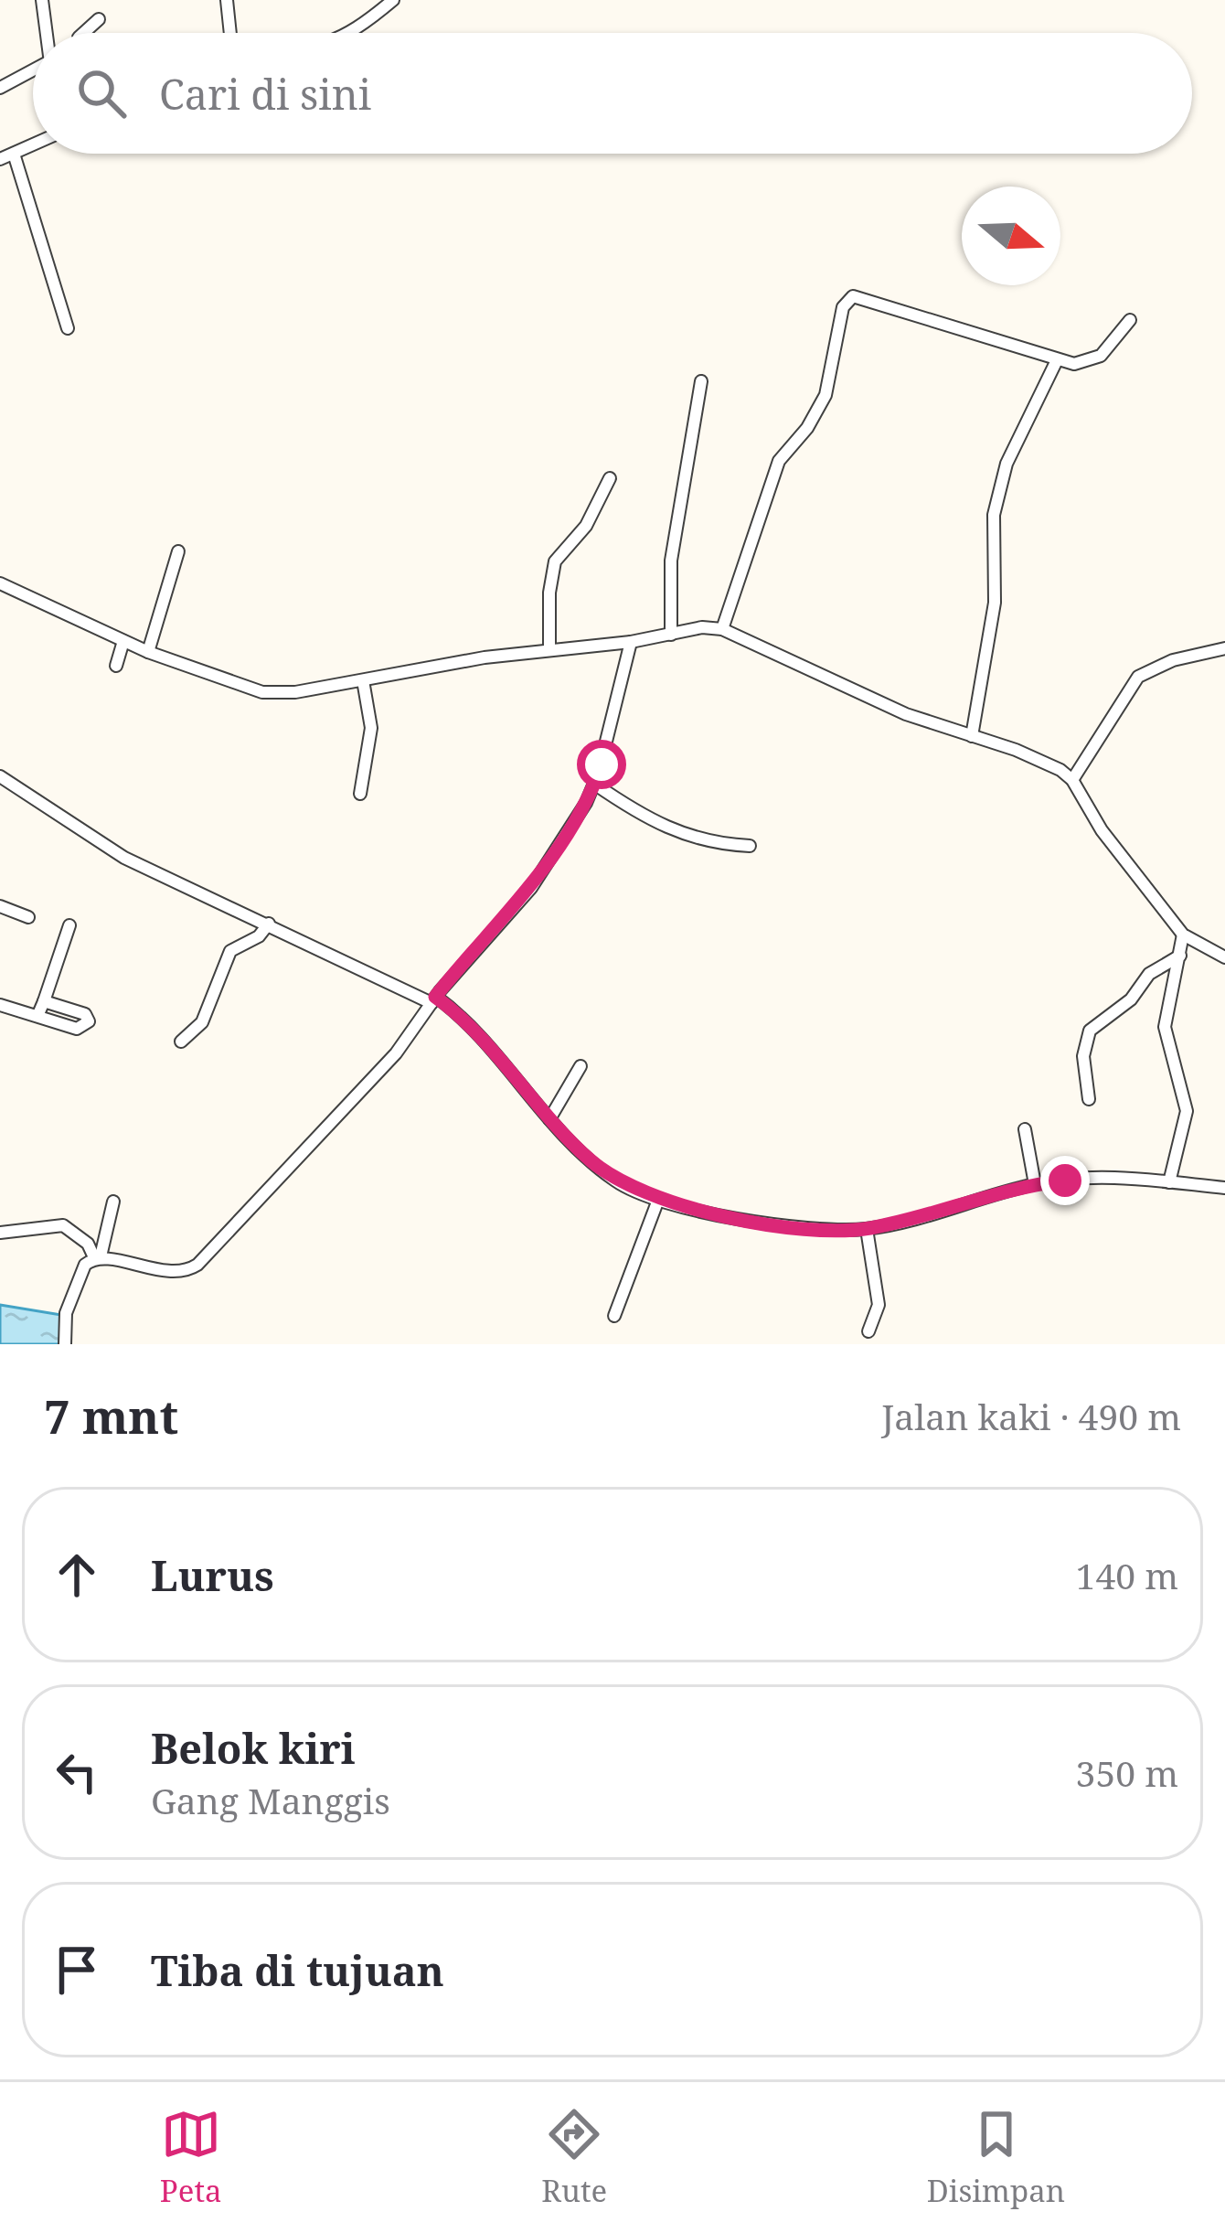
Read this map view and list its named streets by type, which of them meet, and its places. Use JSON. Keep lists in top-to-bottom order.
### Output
{
  "north": "right",
  "page": {
    "search": "Cari di sini",
    "heading": ["7 mnt", "Jalan kaki · 490 m"],
    "list": [
      ["Lurus", "140 m"],
      ["Belok kiri", "Gang Manggis", "350 m"],
      "Tiba di tujuan"
    ],
    "nav": ["Peta", "Rute", "Disimpan"]
  }
}
